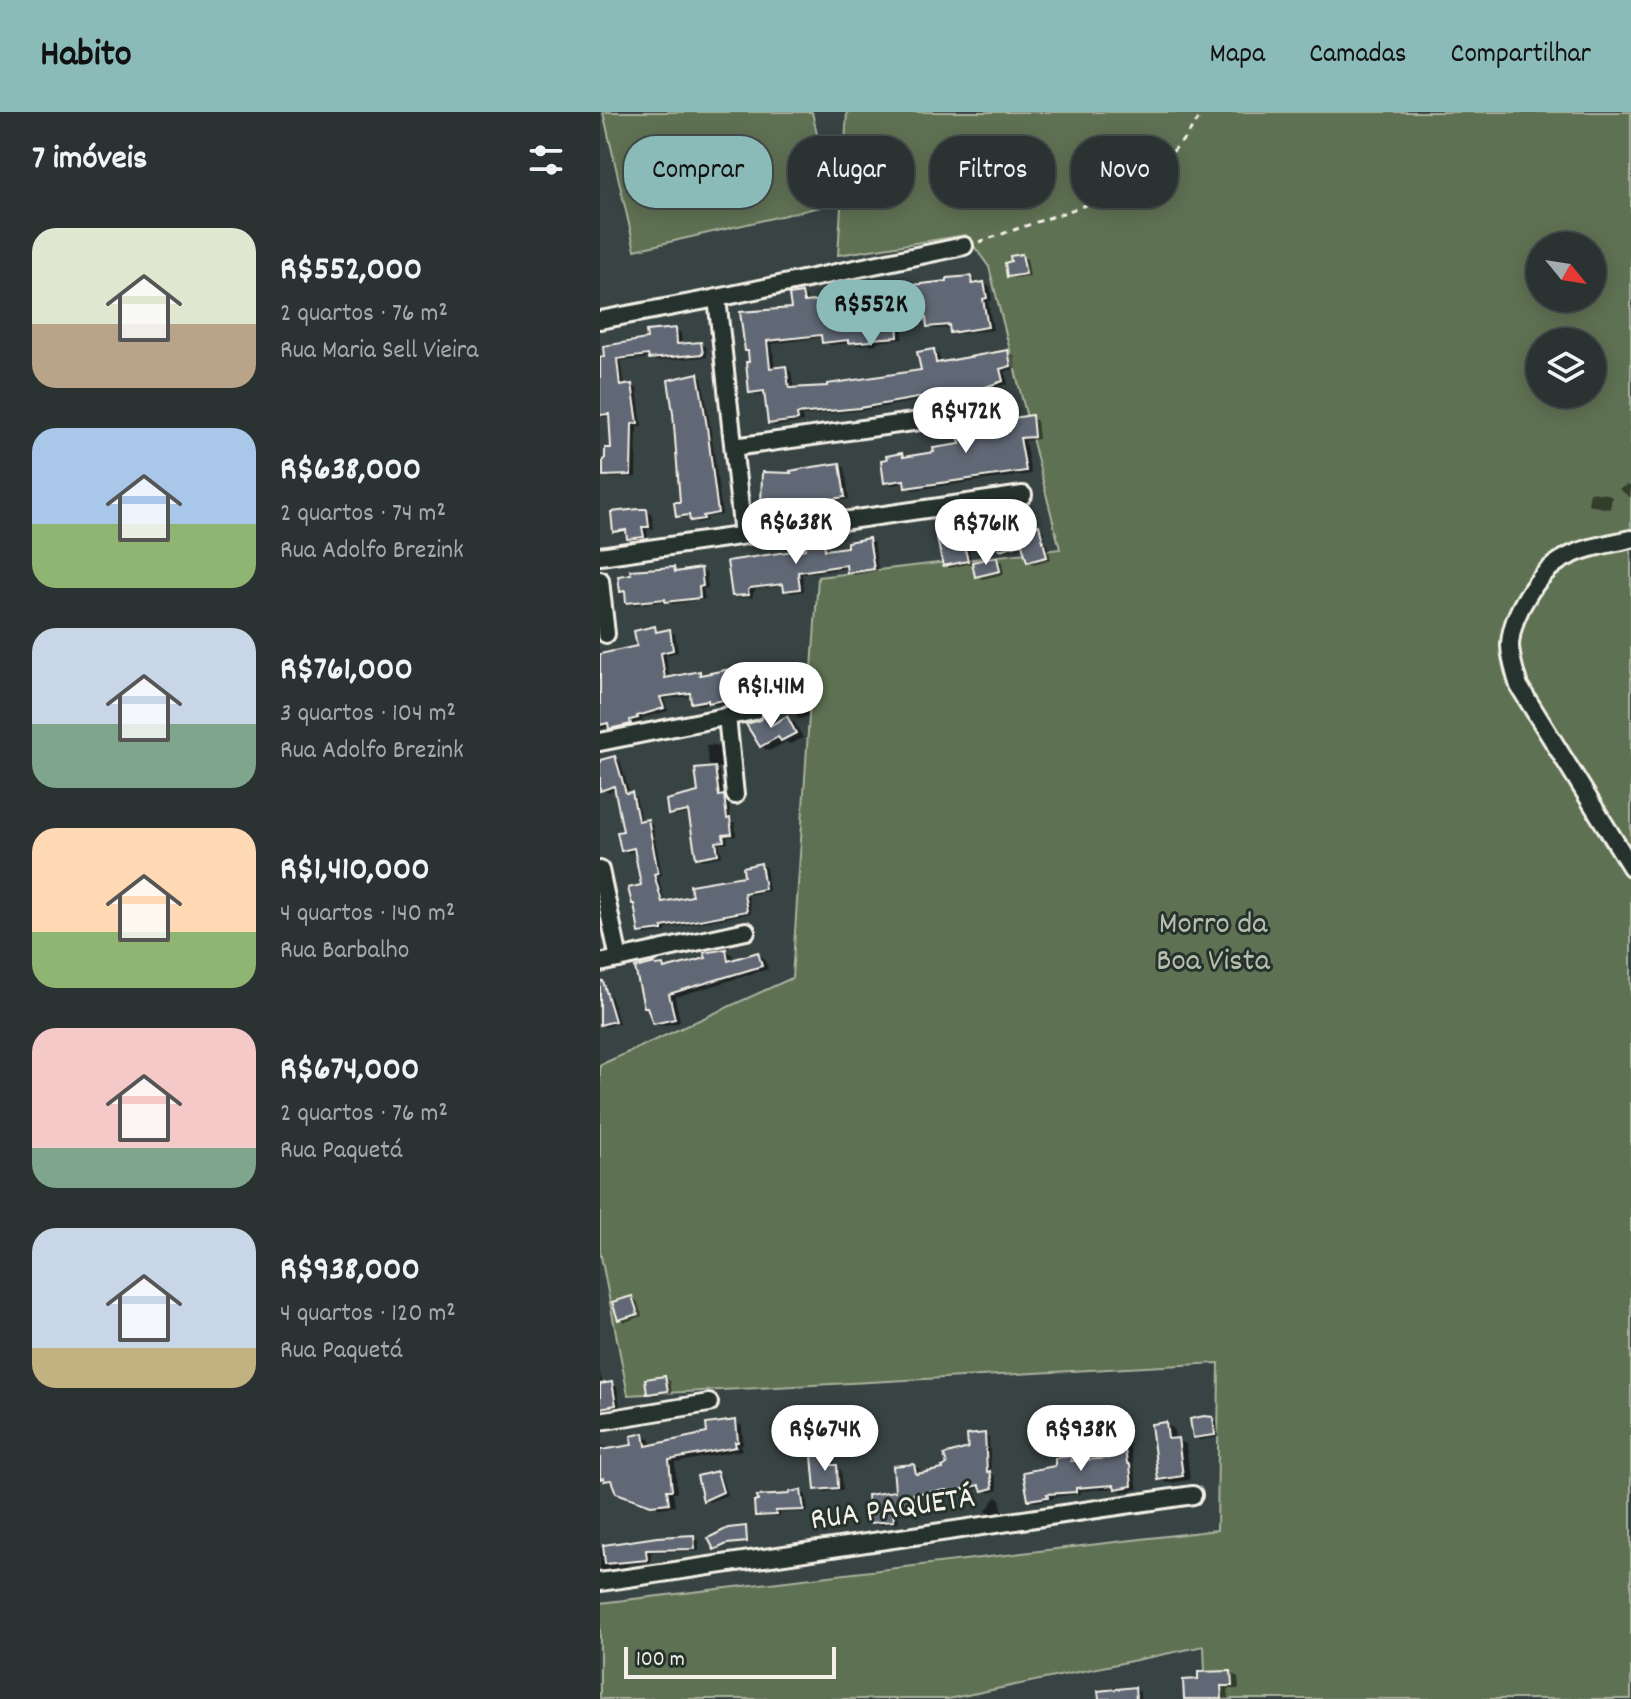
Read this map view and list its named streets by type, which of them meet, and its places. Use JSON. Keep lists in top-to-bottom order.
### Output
{
  "streets": {
    "street": ["RUA PAQUETÁ"]
  },
  "parks": ["Morro da Boa Vista"],
  "scale_bar": "100 m",
  "north": "bottom right",
  "page": {
    "header": "Habito",
    "nav": ["Mapa", "Camadas", "Compartilhar"],
    "heading": "7 imóveis",
    "chip": [
      "Comprar",
      "Alugar",
      "Filtros",
      "Novo"
    ],
    "list": [
      {
        "name": "R$552,000",
        "note": "2 quartos · 76 m² · Rua Maria Sell Vieira"
      },
      {
        "name": "R$638,000",
        "note": "2 quartos · 74 m² · Rua Adolfo Brezink"
      },
      {
        "name": "R$761,000",
        "note": "3 quartos · 104 m² · Rua Adolfo Brezink"
      },
      {
        "name": "R$1,410,000",
        "note": "4 quartos · 140 m² · Rua Barbalho"
      },
      {
        "name": "R$674,000",
        "note": "2 quartos · 76 m² · Rua Paquetá"
      },
      {
        "name": "R$938,000",
        "note": "4 quartos · 120 m² · Rua Paquetá"
      }
    ],
    "price": [
      "R$552K",
      "R$472K",
      "R$638K",
      "R$761K",
      "R$1.41M",
      "R$674K",
      "R$938K"
    ],
    "scale": "100 m"
  }
}
